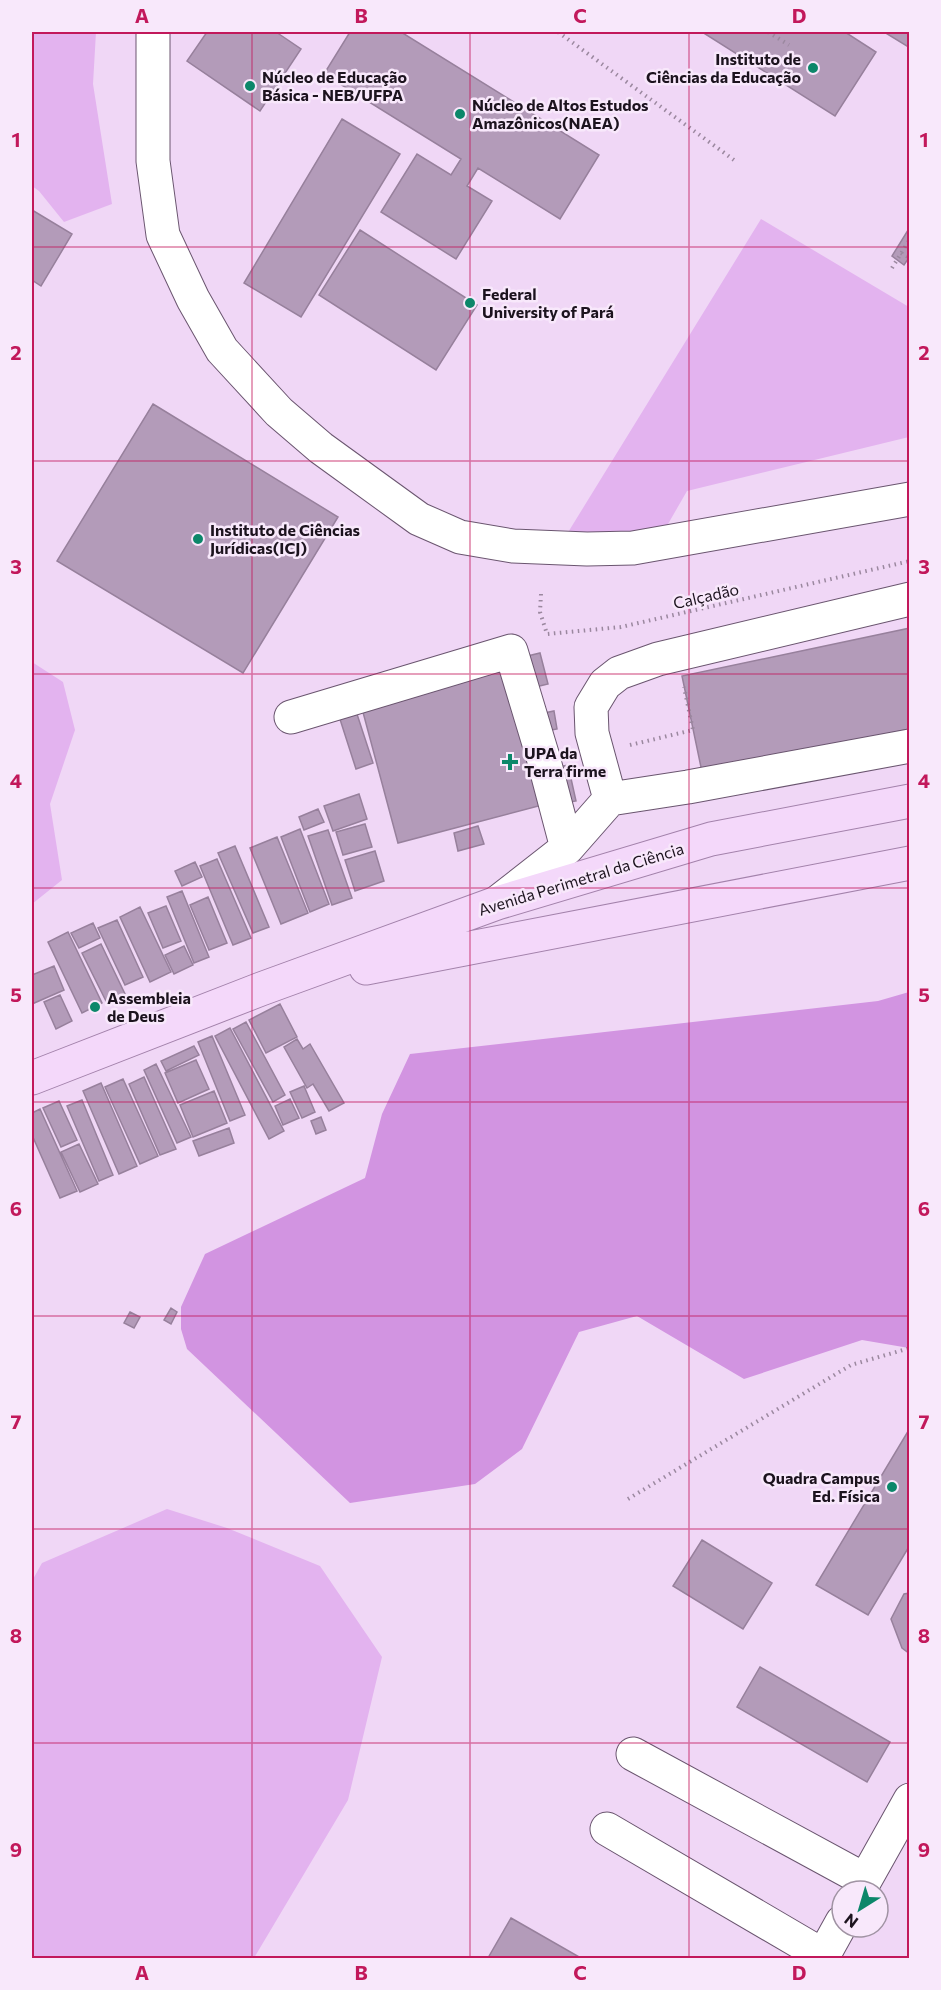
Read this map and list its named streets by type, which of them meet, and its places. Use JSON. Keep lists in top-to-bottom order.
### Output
{
  "streets": {
    "main road": ["Avenida Perimetral da Ciência"],
    "path": ["Calçadão"]
  },
  "places": {
    "other": [
      "Instituto de Ciências da Educação",
      "Núcleo de Educação Básica - NEB/UFPA",
      "Núcleo de Altos Estudos Amazônicos(NAEA)",
      "Federal University of Pará",
      "Instituto de Ciências Jurídicas(ICJ)",
      "Assembleia de Deus",
      "Quadra Campus Ed. Física"
    ],
    "health": ["UPA da Terra firme"]
  },
  "north": "bottom left",
  "grid": {
    "columns": [
      "A",
      "B",
      "C",
      "D"
    ],
    "rows": [
      "1",
      "2",
      "3",
      "4",
      "5",
      "6",
      "7",
      "8",
      "9"
    ]
  }
}
